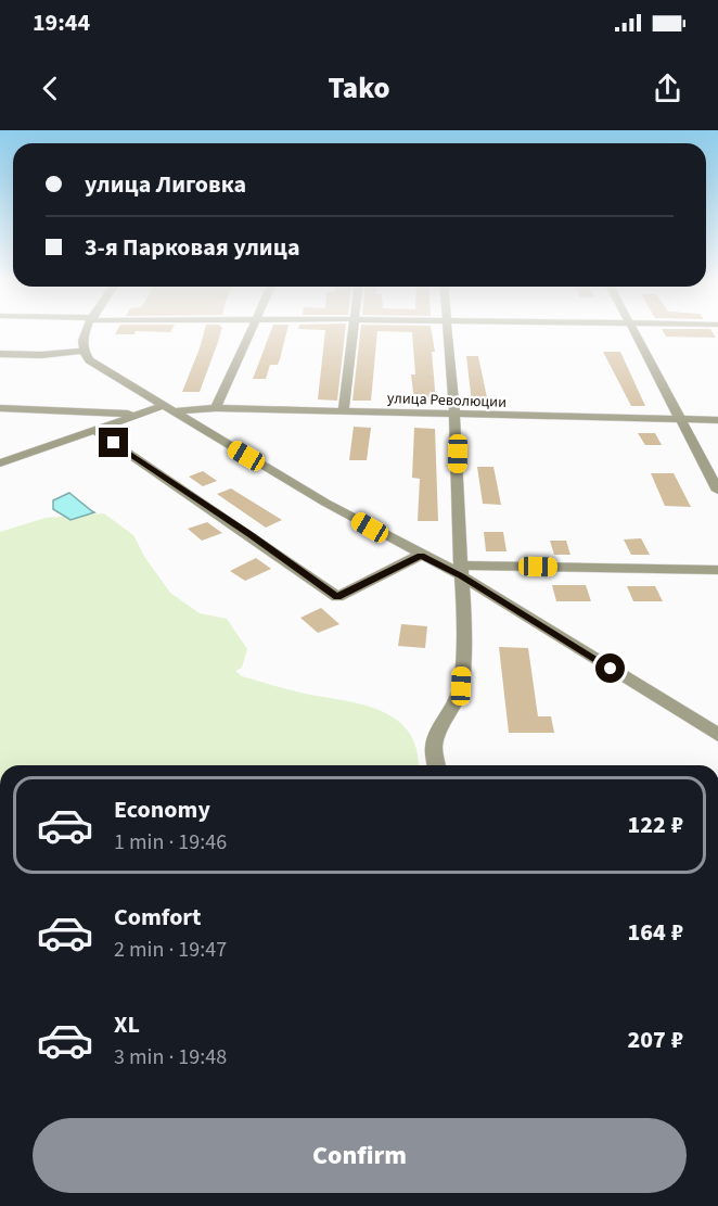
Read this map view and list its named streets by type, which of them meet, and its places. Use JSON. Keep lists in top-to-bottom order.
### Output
{
  "streets": {
    "street": ["улица Революции"]
  },
  "page": {
    "status": "19:44",
    "header": "Tako",
    "banner": ["улица Лиговка", "3-я Парковая улица"],
    "list": [
      {
        "name": "Economy",
        "note": "1 min · 19:46",
        "value": "122 ₽"
      },
      {
        "name": "Comfort",
        "note": "2 min · 19:47",
        "value": "164 ₽"
      },
      {
        "name": "XL",
        "note": "3 min · 19:48",
        "value": "207 ₽"
      }
    ],
    "buttons": "Confirm"
  }
}
